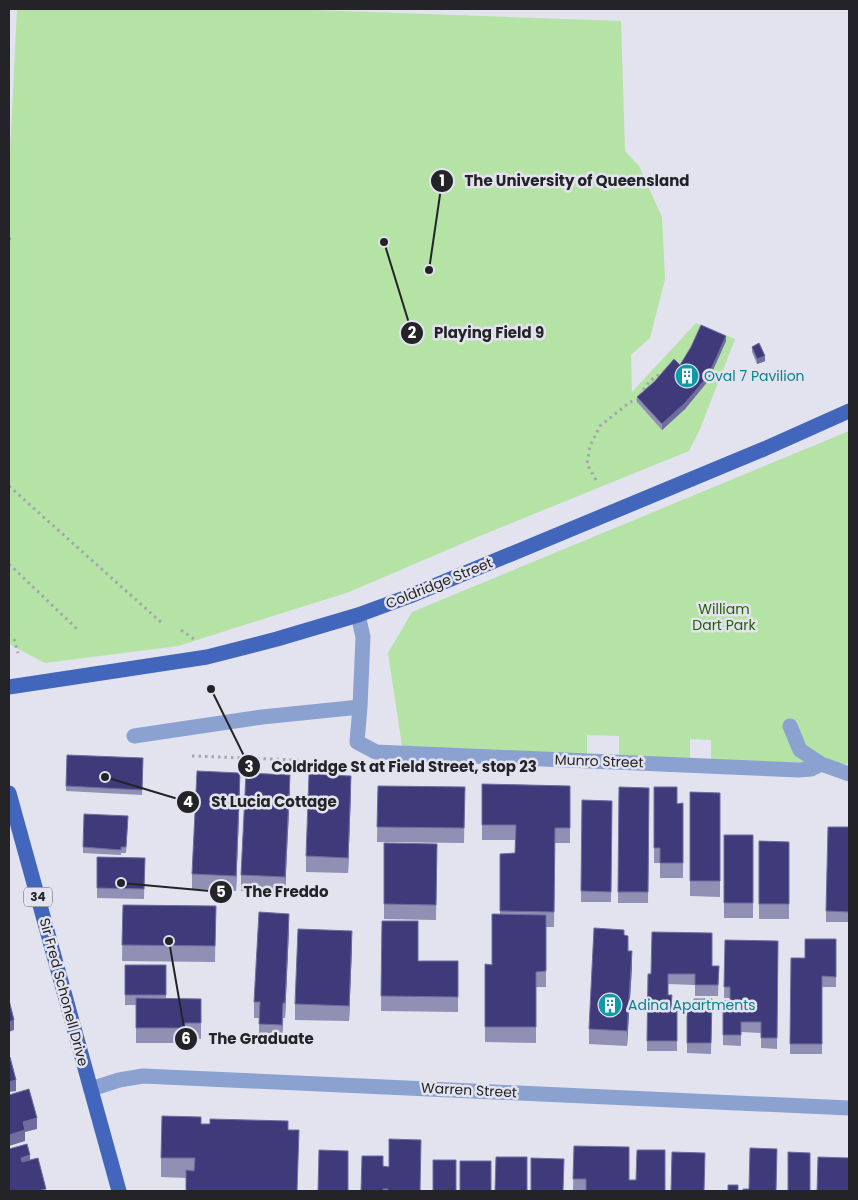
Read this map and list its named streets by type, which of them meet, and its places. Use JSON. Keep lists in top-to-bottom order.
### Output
{
  "streets": {
    "main road": ["Coldridge Street", "34", "Sir Fred Schonell Drive"],
    "street": ["Munro Street", "Warren Street"]
  },
  "crossings": [
    ["Sir Fred Schonell Drive", "Warren Street"]
  ],
  "parks": ["William Dart Park"],
  "places": {
    "other": [
      "Playing Field 9",
      "The University of Queensland",
      "Coldridge St at Field Street, stop 23",
      "St Lucia Cottage",
      "The Freddo",
      "The Graduate"
    ],
    "building": ["Oval 7 Pavilion", "Adina Apartments"]
  }
}
